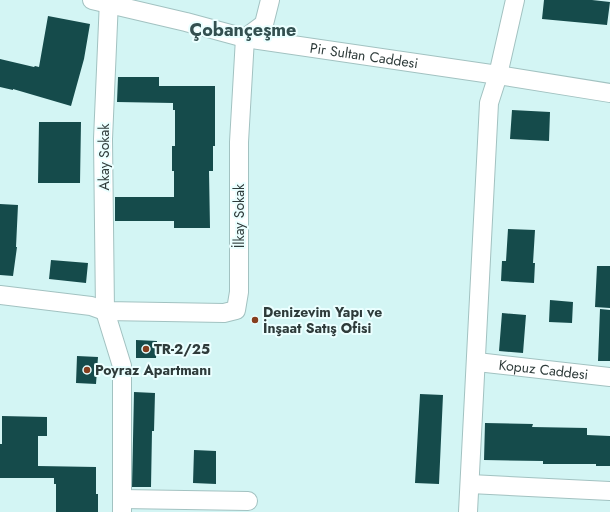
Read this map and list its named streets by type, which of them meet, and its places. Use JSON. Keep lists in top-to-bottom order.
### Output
{
  "streets": {
    "street": [
      "Pir Sultan Caddesi",
      "Akay Sokak",
      "İlkay Sokak",
      "Kopuz Caddesi"
    ]
  },
  "crossings": [
    ["Pir Sultan Caddesi", "Akay Sokak"],
    ["Pir Sultan Caddesi", "İlkay Sokak"],
    ["Akay Sokak", "İlkay Sokak"]
  ],
  "districts": ["Çobançeşme"],
  "places": ["Denizevim Yapı ve İnşaat Satış Ofisi", "TR-2/25", "Poyraz Apartmanı"]
}
